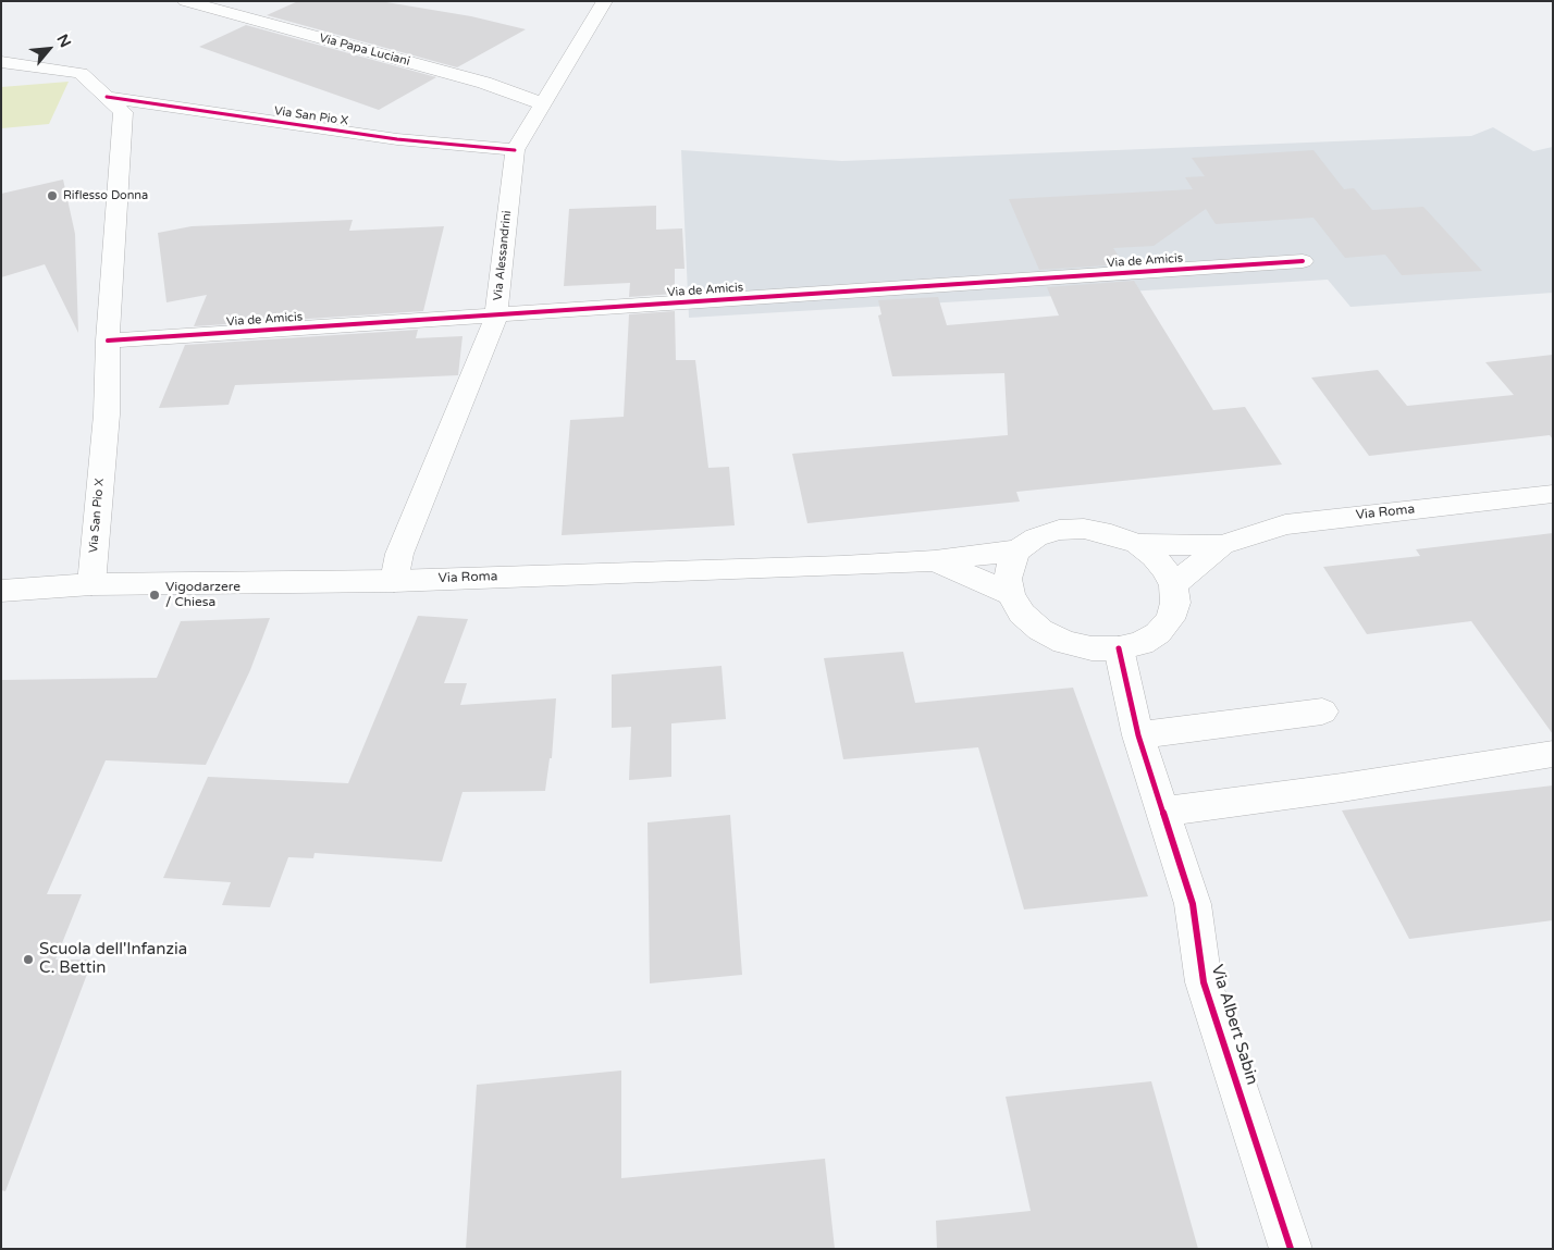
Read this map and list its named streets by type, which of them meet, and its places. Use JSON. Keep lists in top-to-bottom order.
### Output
{
  "streets": {
    "street": [
      "Via Papa Luciani",
      "Via San Pio X",
      "Via Alessandrini",
      "Via de Amicis",
      "Via Roma",
      "Via Albert Sabin"
    ]
  },
  "crossings": [
    ["Via Papa Luciani", "Via Alessandrini"],
    ["Via San Pio X", "Via Alessandrini"],
    ["Via San Pio X", "Via de Amicis"],
    ["Via San Pio X", "Via Roma"],
    ["Via Alessandrini", "Via de Amicis"],
    ["Via Alessandrini", "Via Roma"],
    ["Via Roma", "Via Albert Sabin"]
  ],
  "places": ["Riflesso Donna", "Vigodarzere / Chiesa", "Scuola dell'Infanzia C. Bettin"],
  "north": "top right"
}
